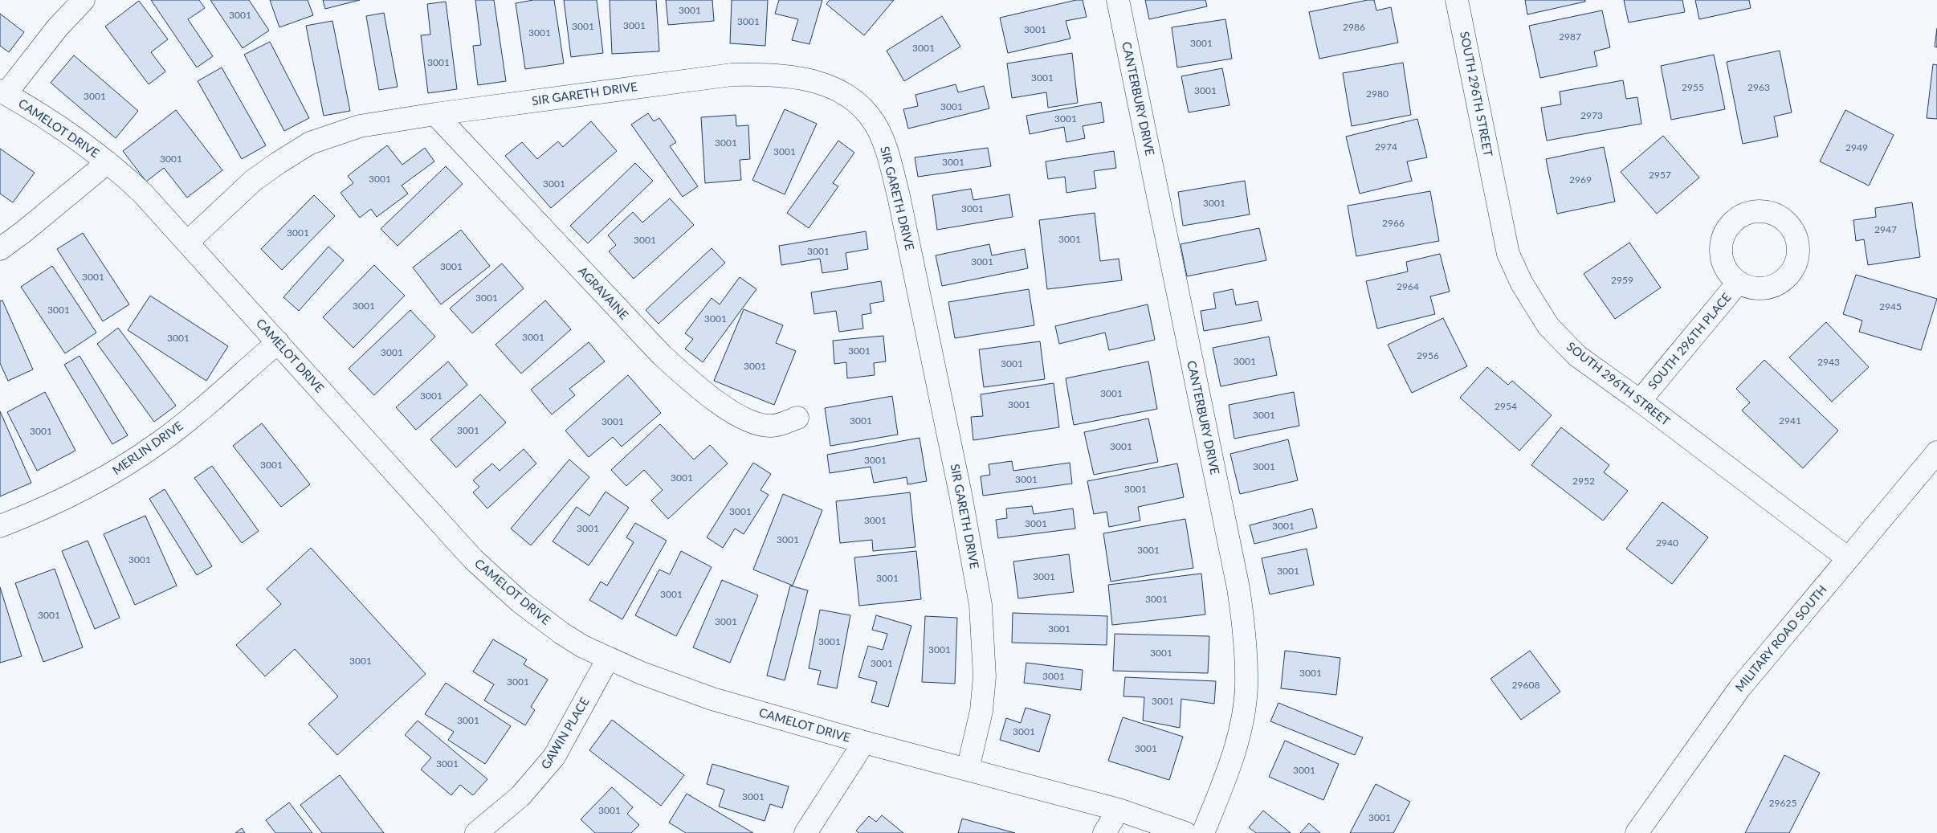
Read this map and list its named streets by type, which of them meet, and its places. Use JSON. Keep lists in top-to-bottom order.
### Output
{
  "streets": {
    "street": [
      "SIR GARETH DRIVE",
      "SOUTH 296TH STREET",
      "CANTERBURY DRIVE",
      "CAMELOT DRIVE",
      "AGRAVAINE",
      "SOUTH 296TH PLACE",
      "MERLIN DRIVE",
      "MILITARY ROAD SOUTH",
      "GAWIN PLACE"
    ]
  },
  "crossings": [
    ["SIR GARETH DRIVE", "CAMELOT DRIVE"],
    ["SIR GARETH DRIVE", "AGRAVAINE"],
    ["SOUTH 296TH STREET", "SOUTH 296TH PLACE"],
    ["SOUTH 296TH STREET", "MILITARY ROAD SOUTH"],
    ["CAMELOT DRIVE", "MERLIN DRIVE"],
    ["CAMELOT DRIVE", "GAWIN PLACE"]
  ],
  "house_numbers": [
    "3001",
    "3001",
    "3001",
    "3001",
    "3001",
    "2986",
    "3001",
    "3001",
    "2987",
    "3001",
    "3001",
    "3001",
    "3001",
    "2955",
    "2963",
    "3001",
    "2980",
    "3001",
    "3001",
    "2973",
    "3001",
    "3001",
    "2974",
    "2949",
    "3001",
    "3001",
    "3001",
    "2957",
    "3001",
    "2969",
    "3001",
    "3001",
    "3001",
    "2966",
    "2947",
    "3001",
    "3001",
    "3001",
    "3001",
    "3001",
    "3001",
    "3001",
    "2959",
    "2964",
    "3001",
    "3001",
    "2945",
    "3001",
    "3001",
    "3001",
    "3001",
    "3001",
    "3001",
    "2956",
    "3001",
    "2943",
    "3001",
    "3001",
    "3001",
    "3001",
    "3001",
    "2954",
    "3001",
    "3001",
    "2941",
    "3001",
    "3001",
    "3001",
    "3001",
    "3001",
    "3001",
    "3001",
    "3001",
    "3001",
    "2952",
    "3001",
    "3001",
    "3001",
    "3001",
    "3001",
    "3001",
    "3001",
    "2940",
    "3001",
    "3001",
    "3001",
    "3001",
    "3001",
    "3001",
    "3001",
    "3001",
    "3001",
    "3001",
    "3001",
    "3001",
    "3001",
    "3001",
    "3001",
    "3001",
    "3001",
    "3001",
    "29608",
    "3001",
    "3001",
    "3001",
    "3001",
    "3001",
    "3001",
    "3001",
    "29625",
    "3001",
    "3001"
  ]
}
